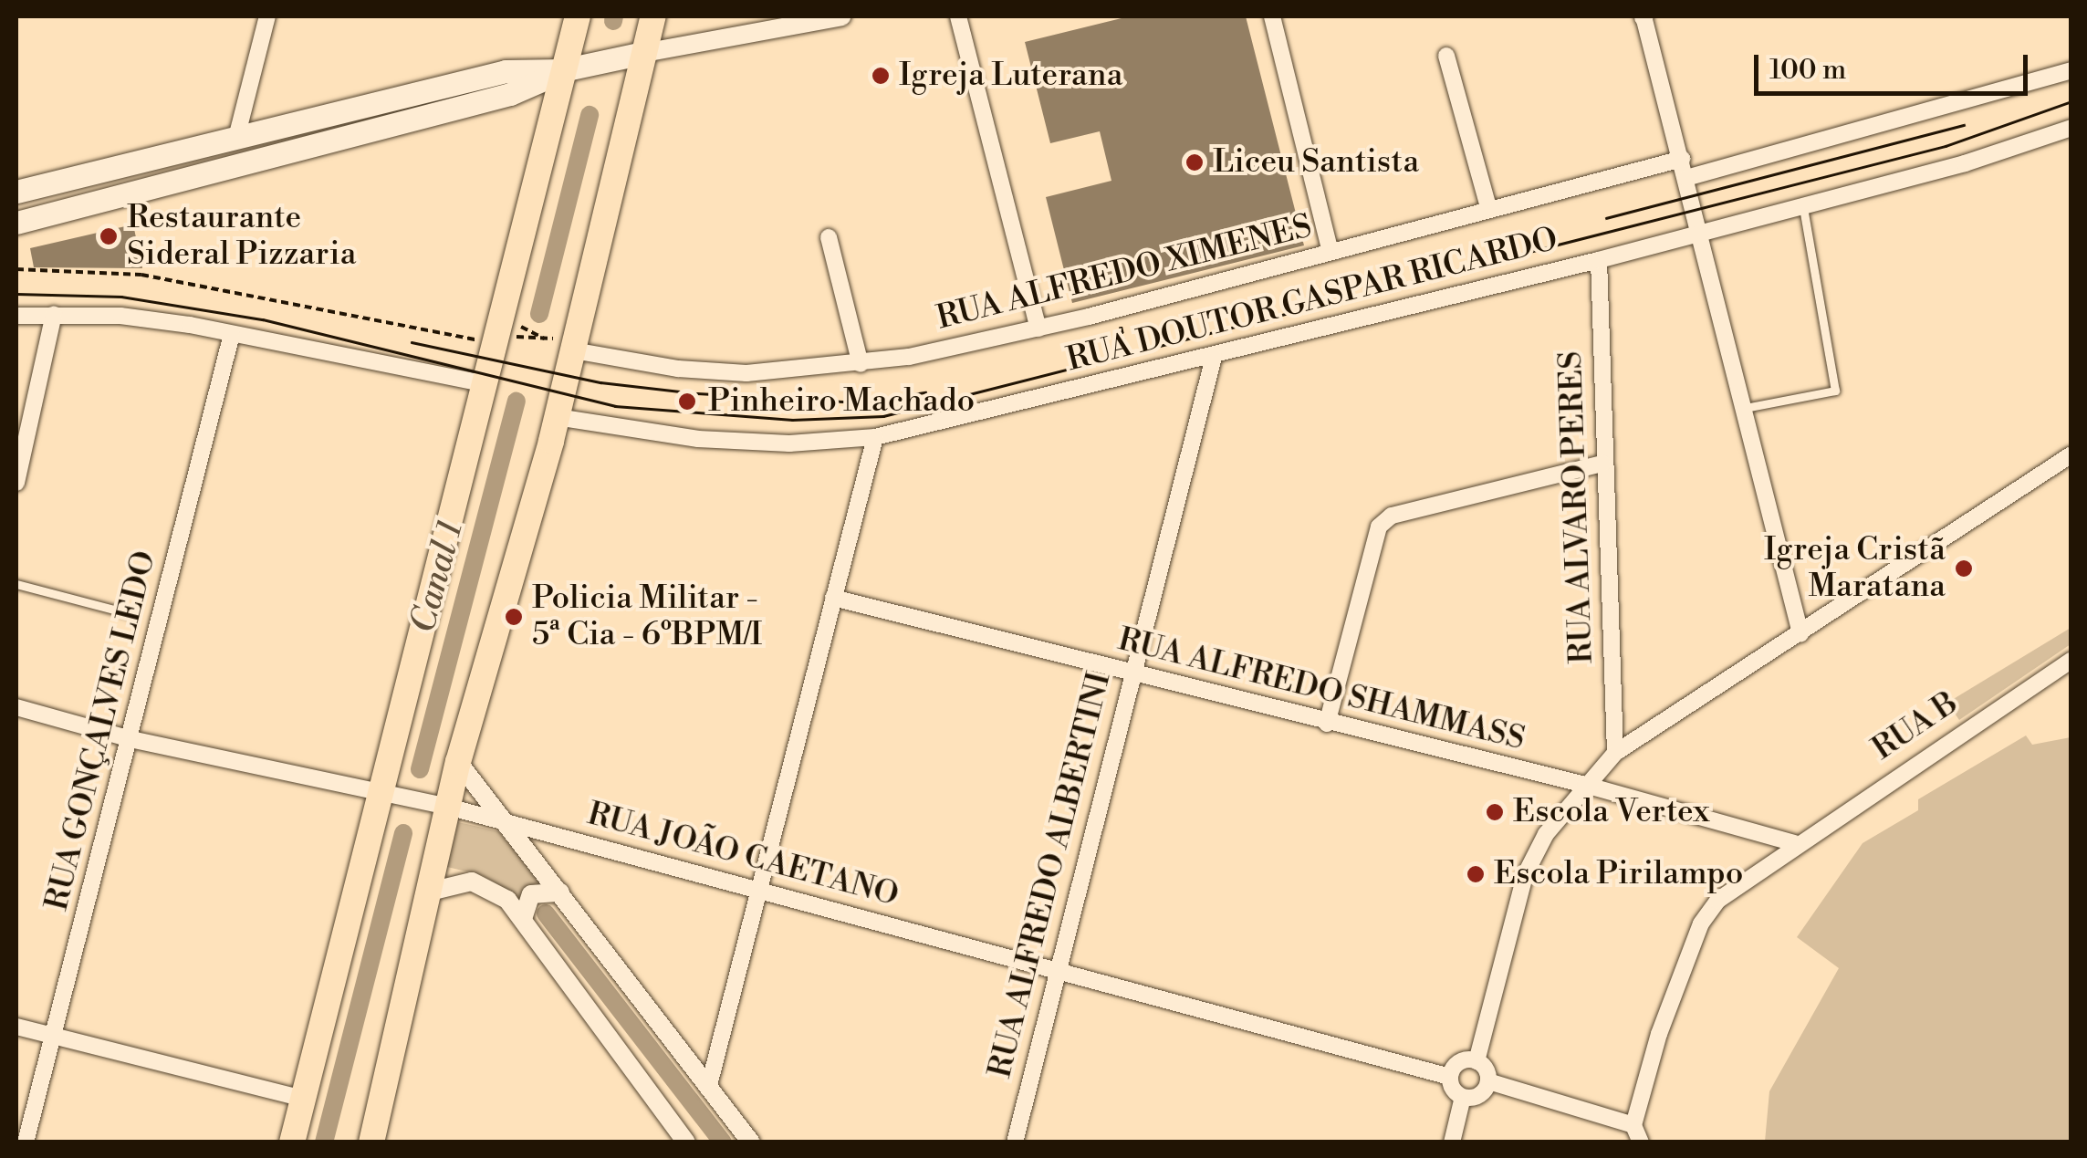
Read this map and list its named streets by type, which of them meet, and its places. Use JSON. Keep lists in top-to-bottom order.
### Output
{
  "streets": {
    "street": [
      "RUA ALFREDO XIMENES",
      "RUA DOUTOR GASPAR RICARDO",
      "RUA ALVARO PERES",
      "RUA ALFREDO SHAMMASS",
      "RUA B",
      "RUA GONÇALVES LEDO",
      "RUA JOÃO CAETANO",
      "RUA ALFREDO ALBERTINI"
    ]
  },
  "crossings": [
    ["RUA DOUTOR GASPAR RICARDO", "RUA ALVARO PERES"],
    ["RUA DOUTOR GASPAR RICARDO", "RUA ALFREDO ALBERTINI"],
    ["RUA ALFREDO SHAMMASS", "RUA B"],
    ["RUA ALFREDO SHAMMASS", "RUA ALFREDO ALBERTINI"],
    ["RUA GONÇALVES LEDO", "RUA JOÃO CAETANO"],
    ["RUA JOÃO CAETANO", "RUA ALFREDO ALBERTINI"]
  ],
  "water": ["Canal 1"],
  "places": [
    "Igreja Luterana",
    "Liceu Santista",
    "Restaurante Sideral Pizzaria",
    "Pinheiro Machado",
    "Igreja Cristã Maratana",
    "Policia Militar - 5ª Cia - 6ºBPM/I",
    "Escola Vertex",
    "Escola Pirilampo"
  ],
  "scale_bar": "100 m"
}
